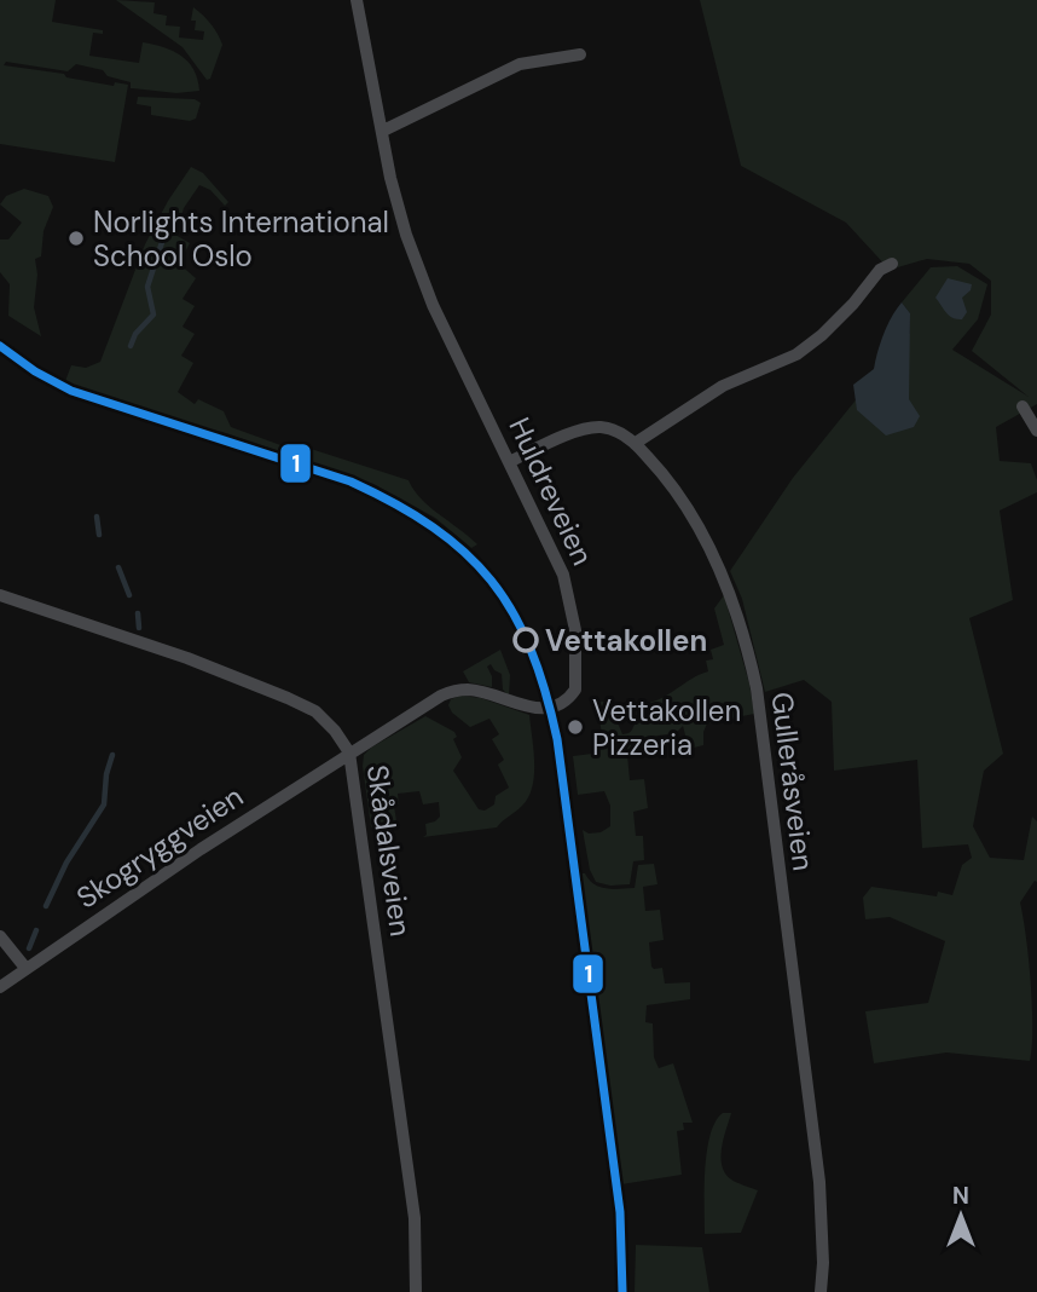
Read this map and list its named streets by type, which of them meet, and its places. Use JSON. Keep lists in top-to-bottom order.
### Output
{
  "streets": {
    "street": [
      "Huldreveien",
      "Gulleråsveien",
      "Skogryggveien",
      "Skådalsveien"
    ]
  },
  "crossings": [
    ["Huldreveien", "Gulleråsveien"],
    ["Huldreveien", "Skogryggveien"],
    ["Huldreveien", "Skådalsveien"],
    ["Skogryggveien", "Skådalsveien"]
  ],
  "places": ["Norlights International School Oslo", "Vettakollen", "Vettakollen Pizzeria"],
  "lines": ["transit line 1"],
  "north": "top"
}
